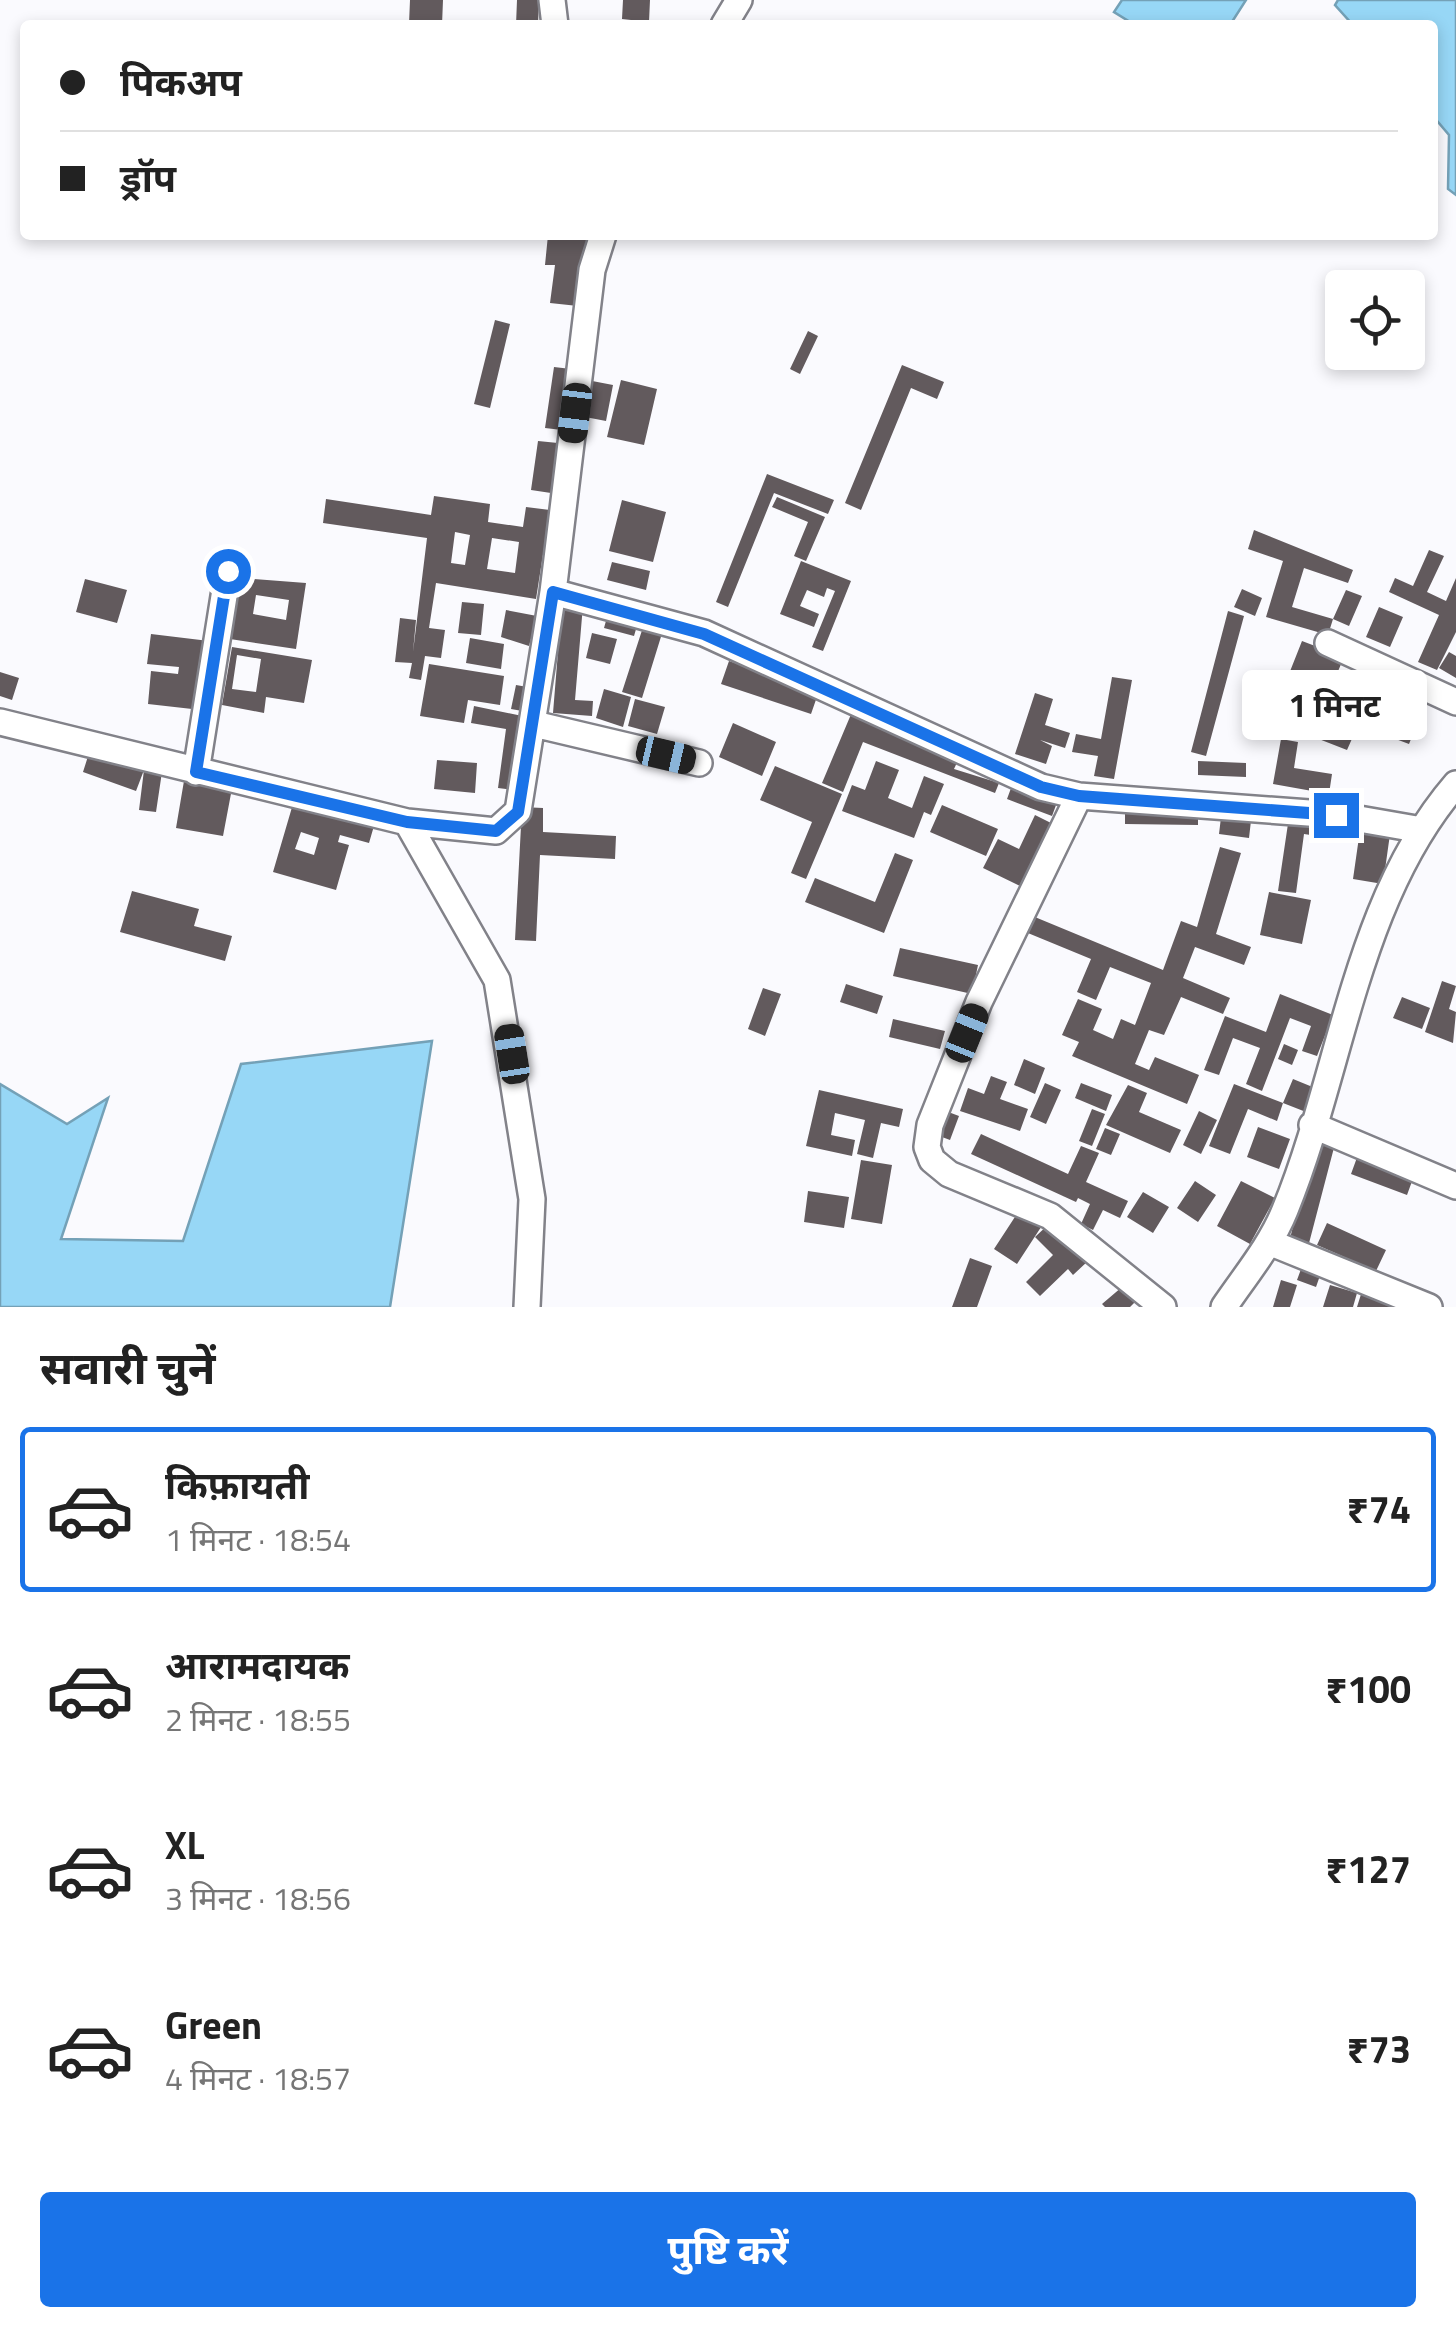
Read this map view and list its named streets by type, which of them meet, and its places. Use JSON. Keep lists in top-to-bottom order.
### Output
{
  "page": {
    "banner": ["पिकअप", "ड्रॉप"],
    "bubble": "1 मिनट",
    "heading": "सवारी चुनें",
    "list": [
      {
        "name": "किफ़ायती",
        "note": "1 मिनट · 18:54",
        "value": "₹74"
      },
      {
        "name": "आरामदायक",
        "note": "2 मिनट · 18:55",
        "value": "₹100"
      },
      {
        "name": "XL",
        "note": "3 मिनट · 18:56",
        "value": "₹127"
      },
      {
        "name": "Green",
        "note": "4 मिनट · 18:57",
        "value": "₹73"
      }
    ],
    "buttons": "पुष्टि करें"
  }
}
